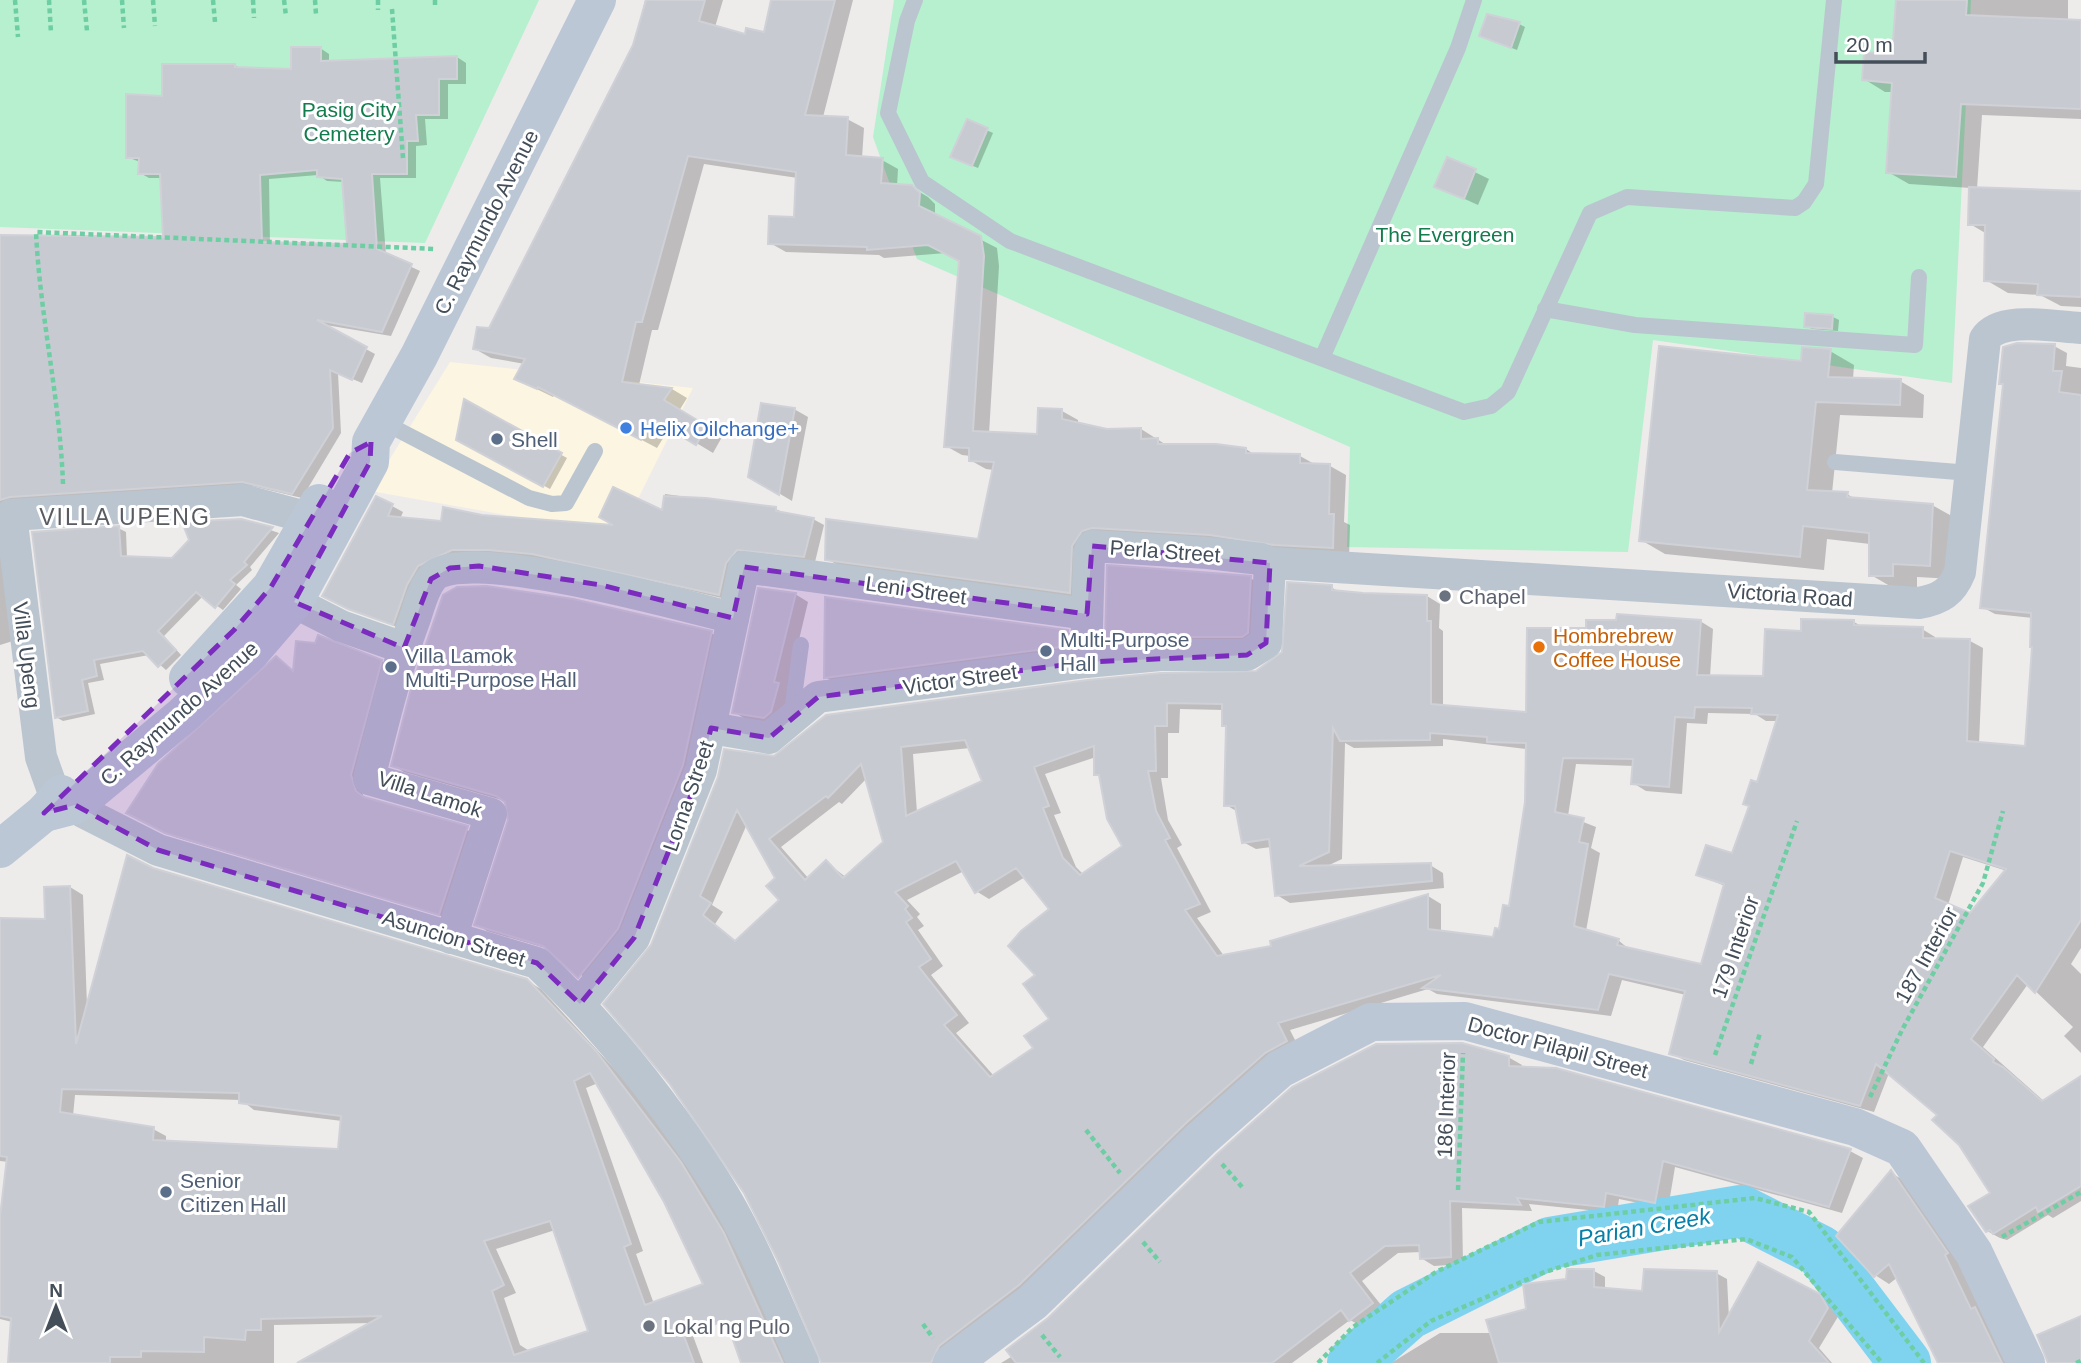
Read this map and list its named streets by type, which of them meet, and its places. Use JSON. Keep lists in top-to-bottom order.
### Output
{
  "streets": {
    "main road": ["C. Raymundo Avenue", "Doctor Pilapil Street"],
    "street": [
      "Perla Street",
      "Leni Street",
      "Victoria Road",
      "Villa Upeng",
      "Victor Street",
      "Villa Lamok",
      "Lorna Street",
      "Asuncion Street"
    ],
    "path": ["179 Interior", "187 Interior", "186 Interior"]
  },
  "crossings": [
    ["C. Raymundo Avenue", "Villa Upeng"],
    ["C. Raymundo Avenue", "Asuncion Street"],
    ["Perla Street", "Leni Street"],
    ["Perla Street", "Victoria Road"],
    ["Perla Street", "Victor Street"],
    ["Leni Street", "Lorna Street"],
    ["Victoria Road", "Victor Street"],
    ["Villa Upeng", "Asuncion Street"],
    ["Victor Street", "Lorna Street"],
    ["Villa Lamok", "Lorna Street"],
    ["Villa Lamok", "Asuncion Street"],
    ["Lorna Street", "Asuncion Street"],
    ["179 Interior", "Doctor Pilapil Street"],
    ["Doctor Pilapil Street", "186 Interior"]
  ],
  "districts": ["VILLA UPENG"],
  "water": ["Parian Creek"],
  "parks": ["Pasig City Cemetery", "The Evergreen"],
  "places": [
    "Helix Oilchange+",
    "Shell",
    "Chapel",
    "Hombrebrew Coffee House",
    "Multi-Purpose Hall",
    "Villa Lamok Multi-Purpose Hall",
    "Senior Citizen Hall",
    "Lokal ng Pulo"
  ],
  "scale_bar": "20 m",
  "north": "top"
}
